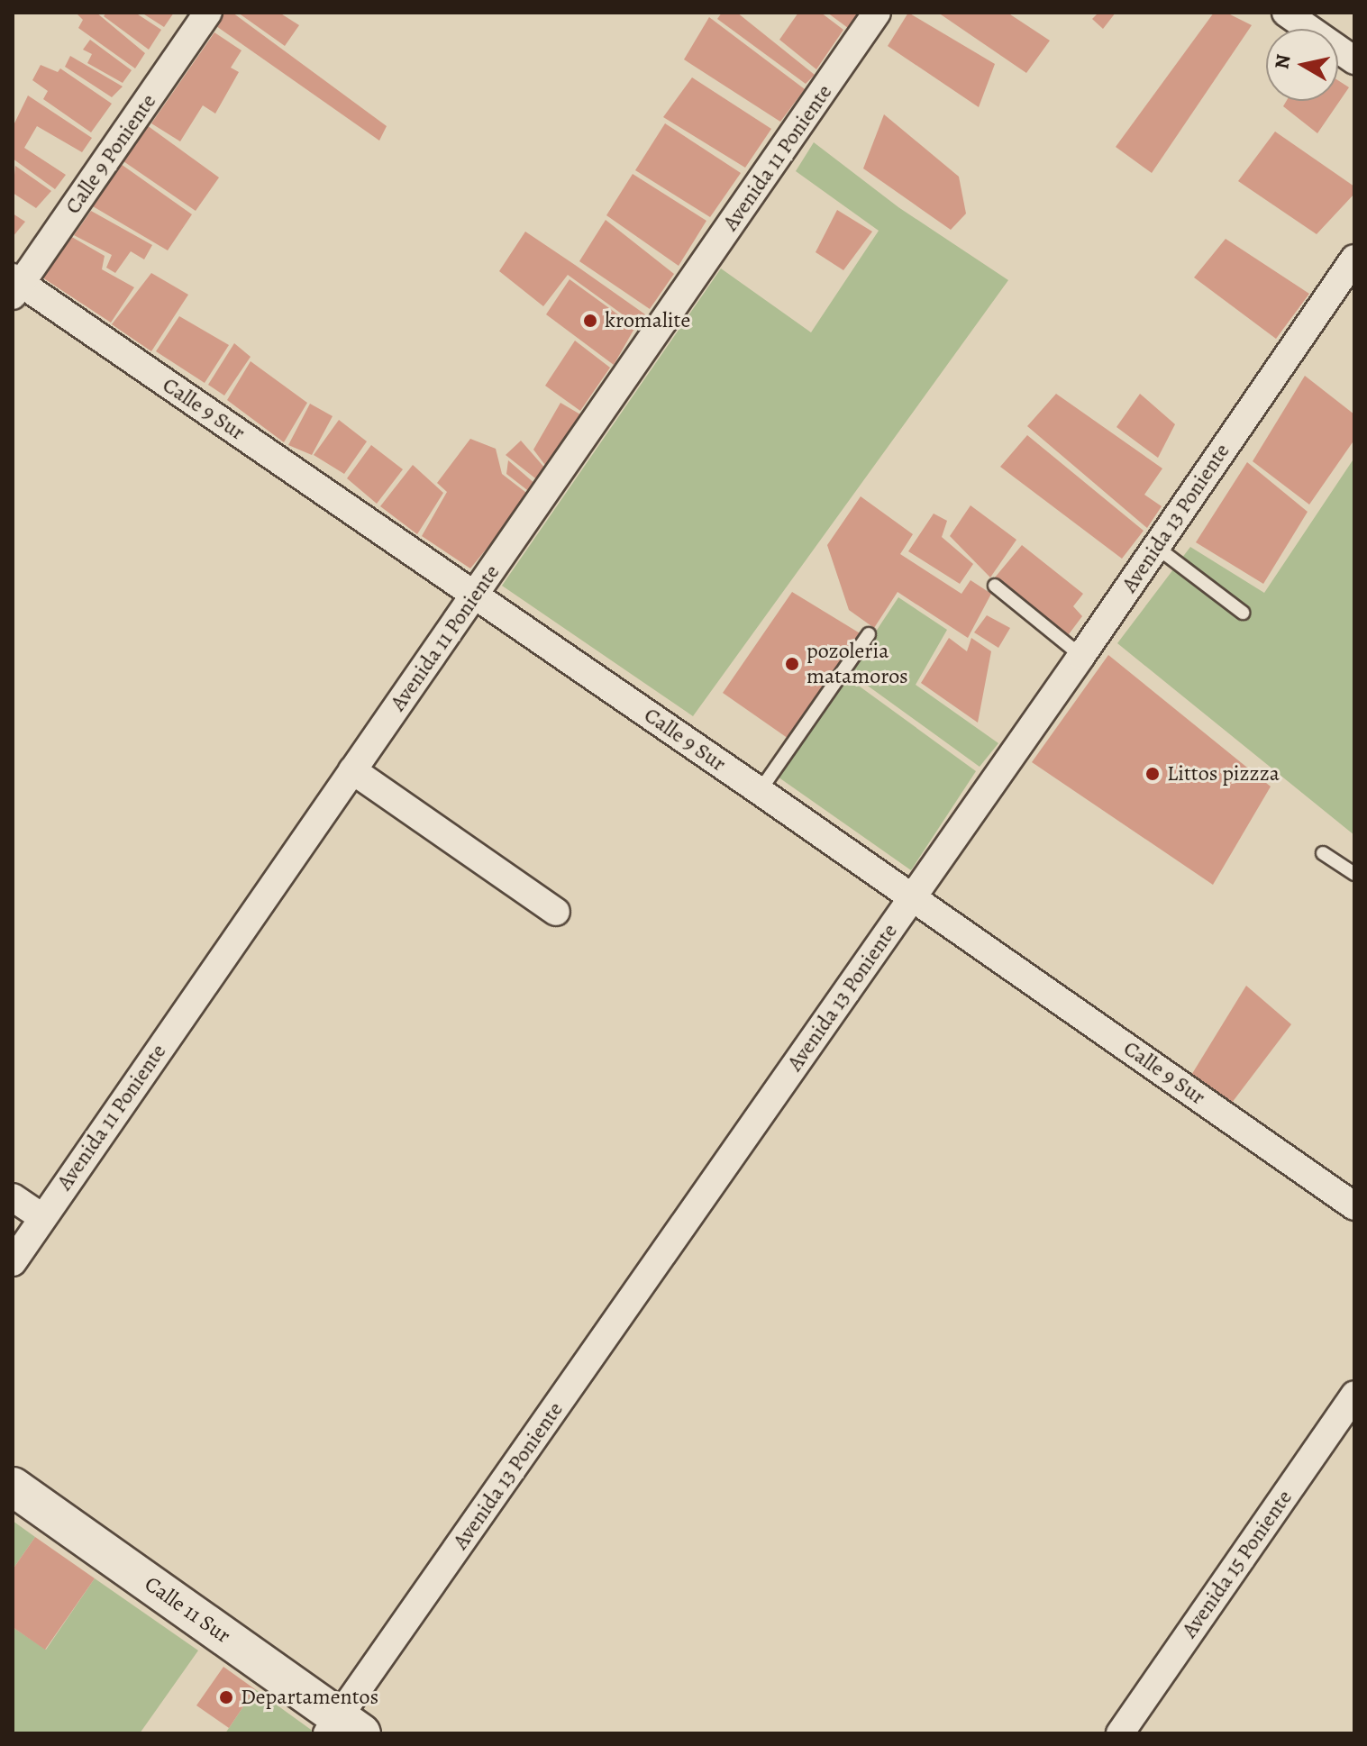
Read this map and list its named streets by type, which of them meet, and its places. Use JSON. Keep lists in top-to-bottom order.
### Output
{
  "streets": {
    "street": [
      "Calle 9 Poniente",
      "Avenida 11 Poniente",
      "Calle 9 Sur",
      "Avenida 13 Poniente",
      "Avenida 15 Poniente",
      "Calle 11 Sur"
    ]
  },
  "crossings": [
    ["Calle 9 Poniente", "Calle 9 Sur"],
    ["Avenida 11 Poniente", "Calle 9 Sur"],
    ["Calle 9 Sur", "Avenida 13 Poniente"],
    ["Avenida 13 Poniente", "Calle 11 Sur"]
  ],
  "places": [
    "kromalite",
    "pozoleria matamoros",
    "Littos pizzza",
    "Departamentos"
  ],
  "north": "left"
}
